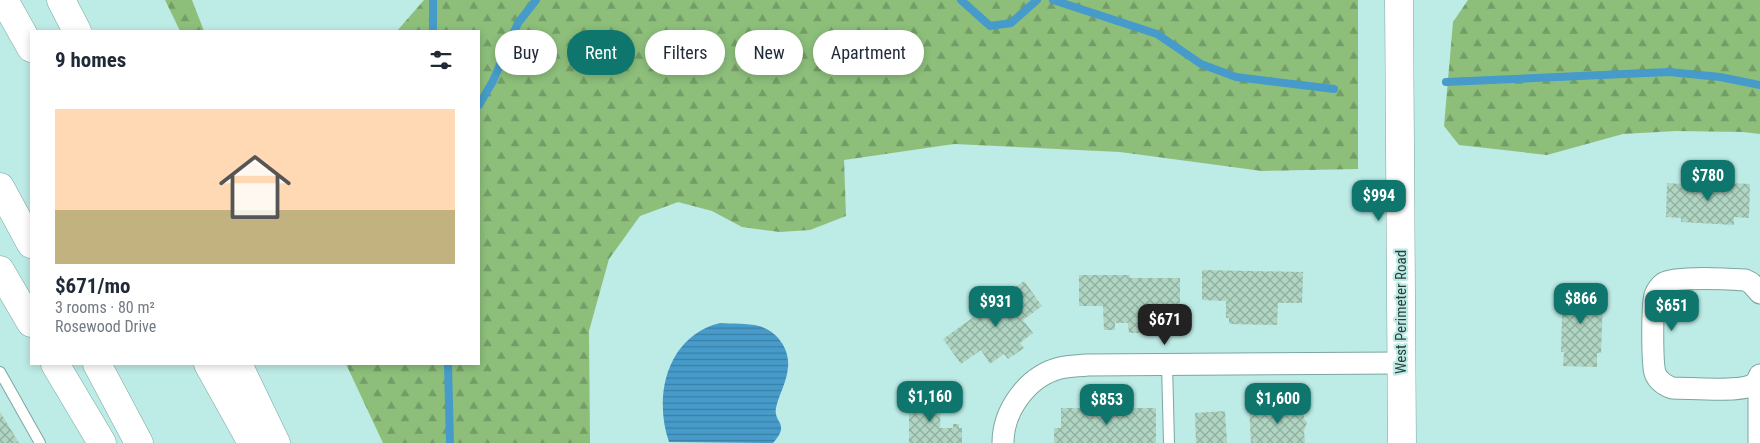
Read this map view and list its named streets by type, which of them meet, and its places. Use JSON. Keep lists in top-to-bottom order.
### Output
{
  "streets": {
    "main road": ["West Perimeter Road"]
  },
  "page": {
    "chip": [
      "Buy",
      "Rent",
      "Filters",
      "New",
      "Apartment"
    ],
    "heading": "9 homes",
    "list": [
      {
        "name": "$671/mo",
        "note": "3 rooms · 80 m² · Rosewood Drive"
      }
    ],
    "price": [
      "$780",
      "$994",
      "$866",
      "$931",
      "$651",
      "$671",
      "$1,160",
      "$1,600",
      "$853"
    ]
  }
}
